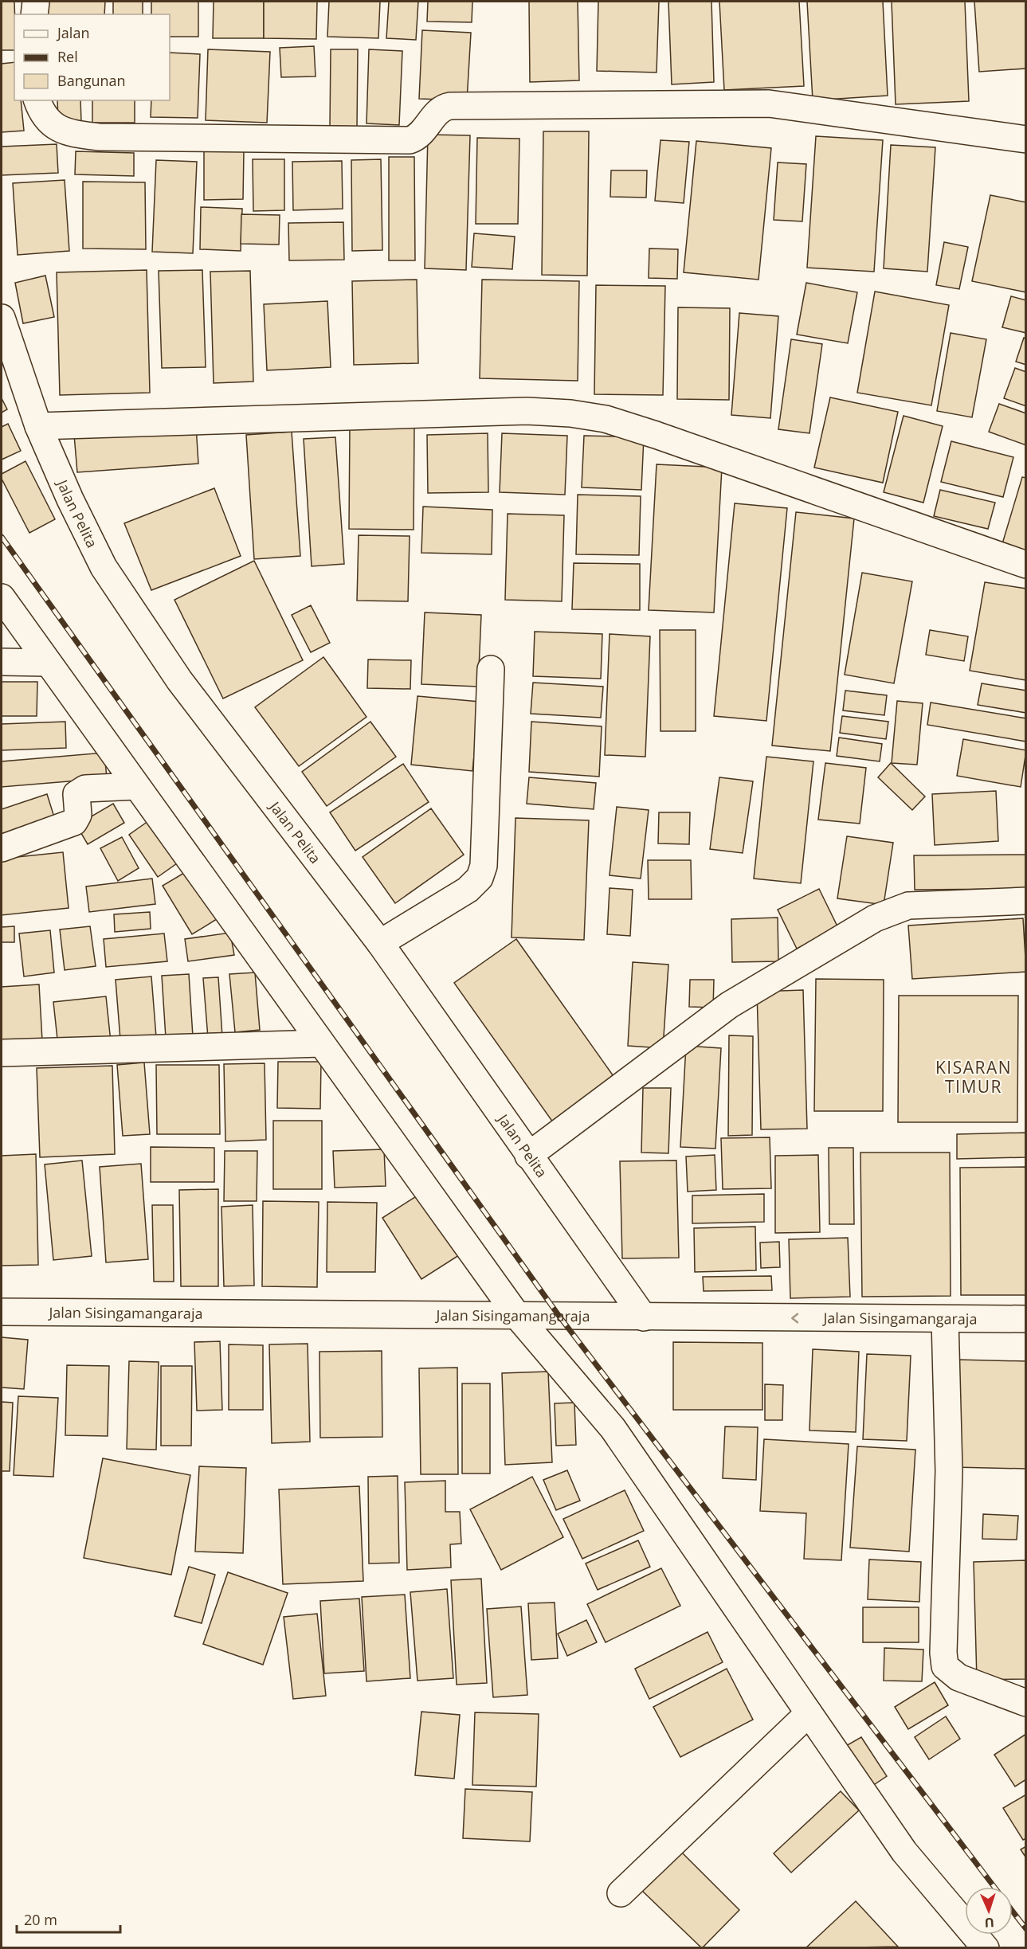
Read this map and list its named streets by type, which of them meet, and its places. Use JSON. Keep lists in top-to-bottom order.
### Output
{
  "streets": {
    "street": ["Jalan Pelita", "Jalan Sisingamangaraja"]
  },
  "crossings": [
    ["Jalan Pelita", "Jalan Sisingamangaraja"]
  ],
  "districts": ["KISARAN TIMUR"],
  "legend": ["Jalan", "Rel", "Bangunan"],
  "scale_bar": "20 m",
  "north": "bottom"
}
